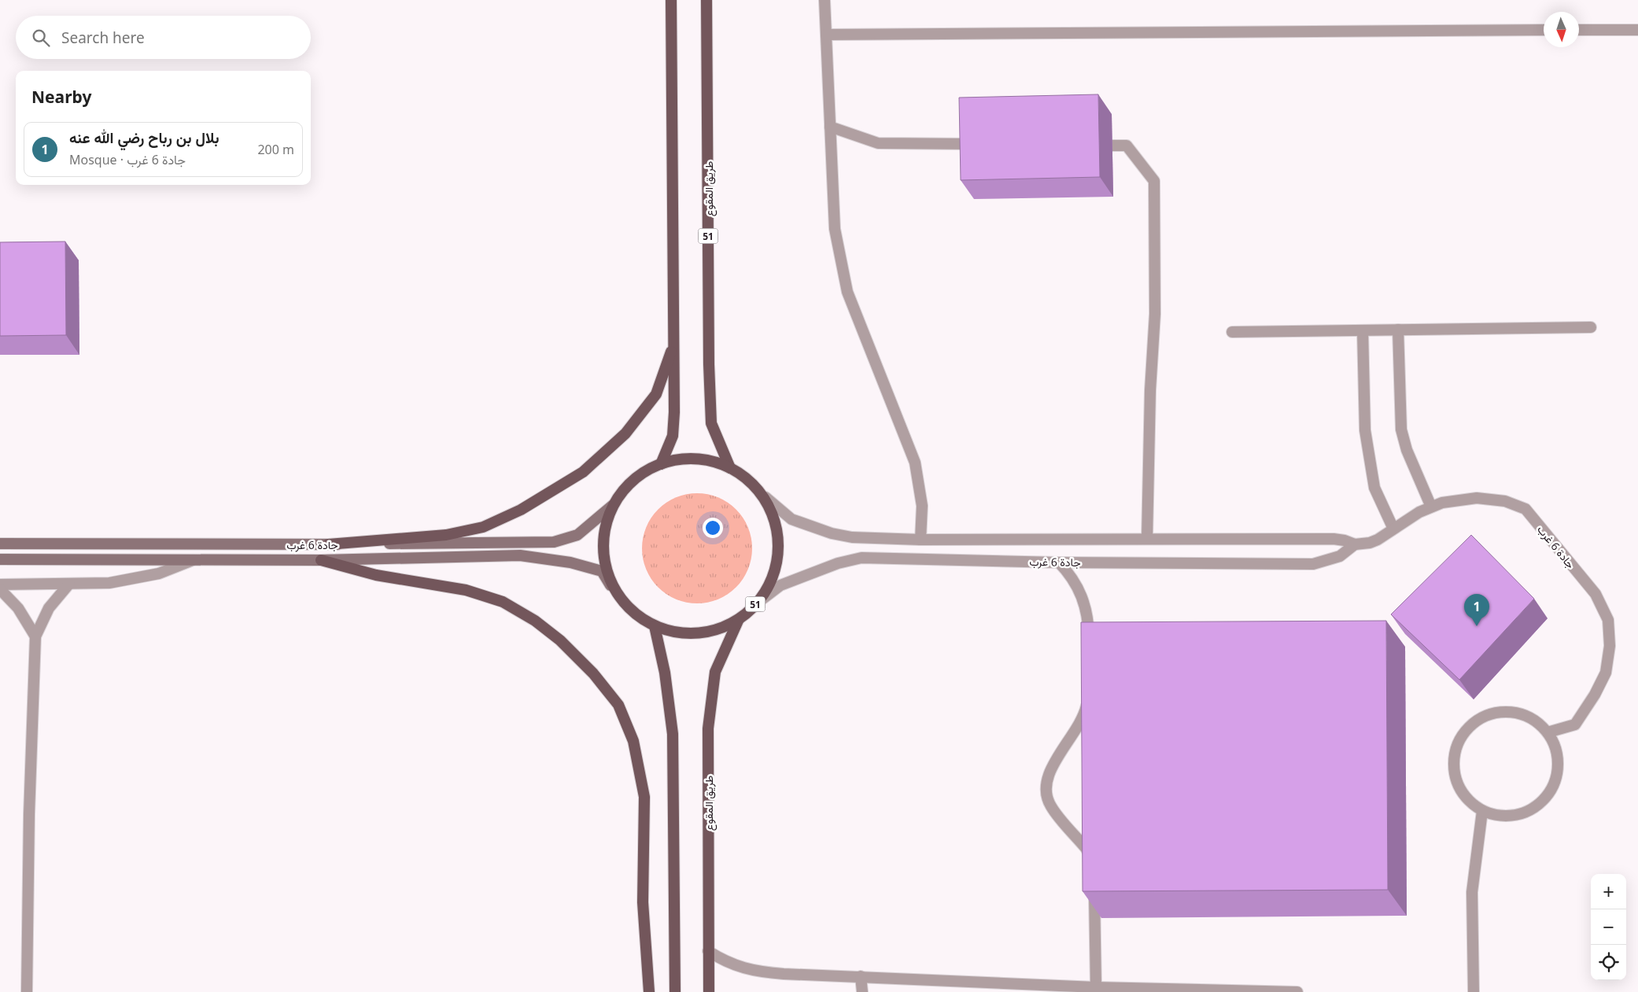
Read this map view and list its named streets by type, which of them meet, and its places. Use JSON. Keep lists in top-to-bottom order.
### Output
{
  "streets": {
    "main road": ["طريق المقوع", "51", "جادة 6 غرب"]
  },
  "crossings": [
    ["طريق المقوع", "51"],
    ["51", "جادة 6 غرب"]
  ],
  "north": "bottom",
  "page": {
    "search": "Search here",
    "heading": "Nearby",
    "list": [
      {
        "mark": "1",
        "name": "بلال بن رباح رضي الله عنه",
        "note": "Mosque · جادة 6 غرب",
        "value": "200 m"
      }
    ],
    "pins": "1",
    "map_buttons": ["+", "−"]
  }
}
